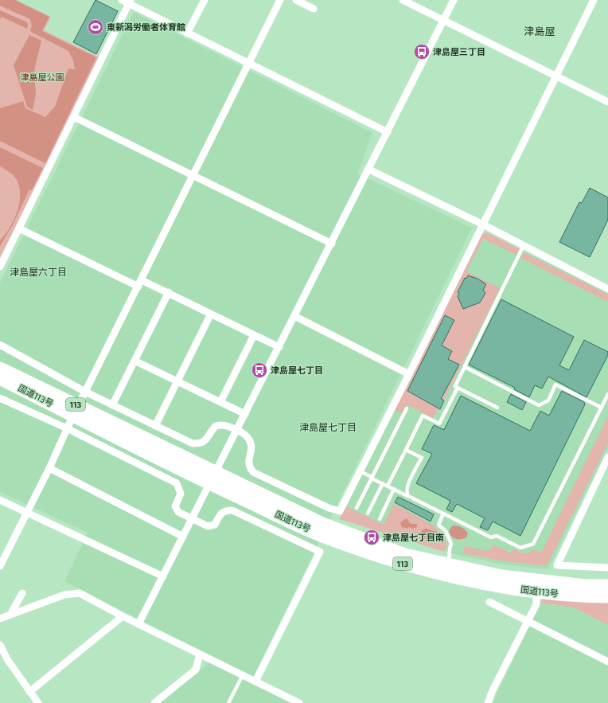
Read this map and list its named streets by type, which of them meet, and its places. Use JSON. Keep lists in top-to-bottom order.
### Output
{
  "streets": {
    "highway": ["国道113号", "113"]
  },
  "districts": ["津島屋", "津島屋六丁目", "津島屋七丁目"],
  "parks": ["津島屋公園"],
  "places": {
    "sports": ["東新潟労働者体育館"],
    "bus stop": ["津島屋三丁目", "津島屋七丁目", "津島屋七丁目南"]
  }
}
